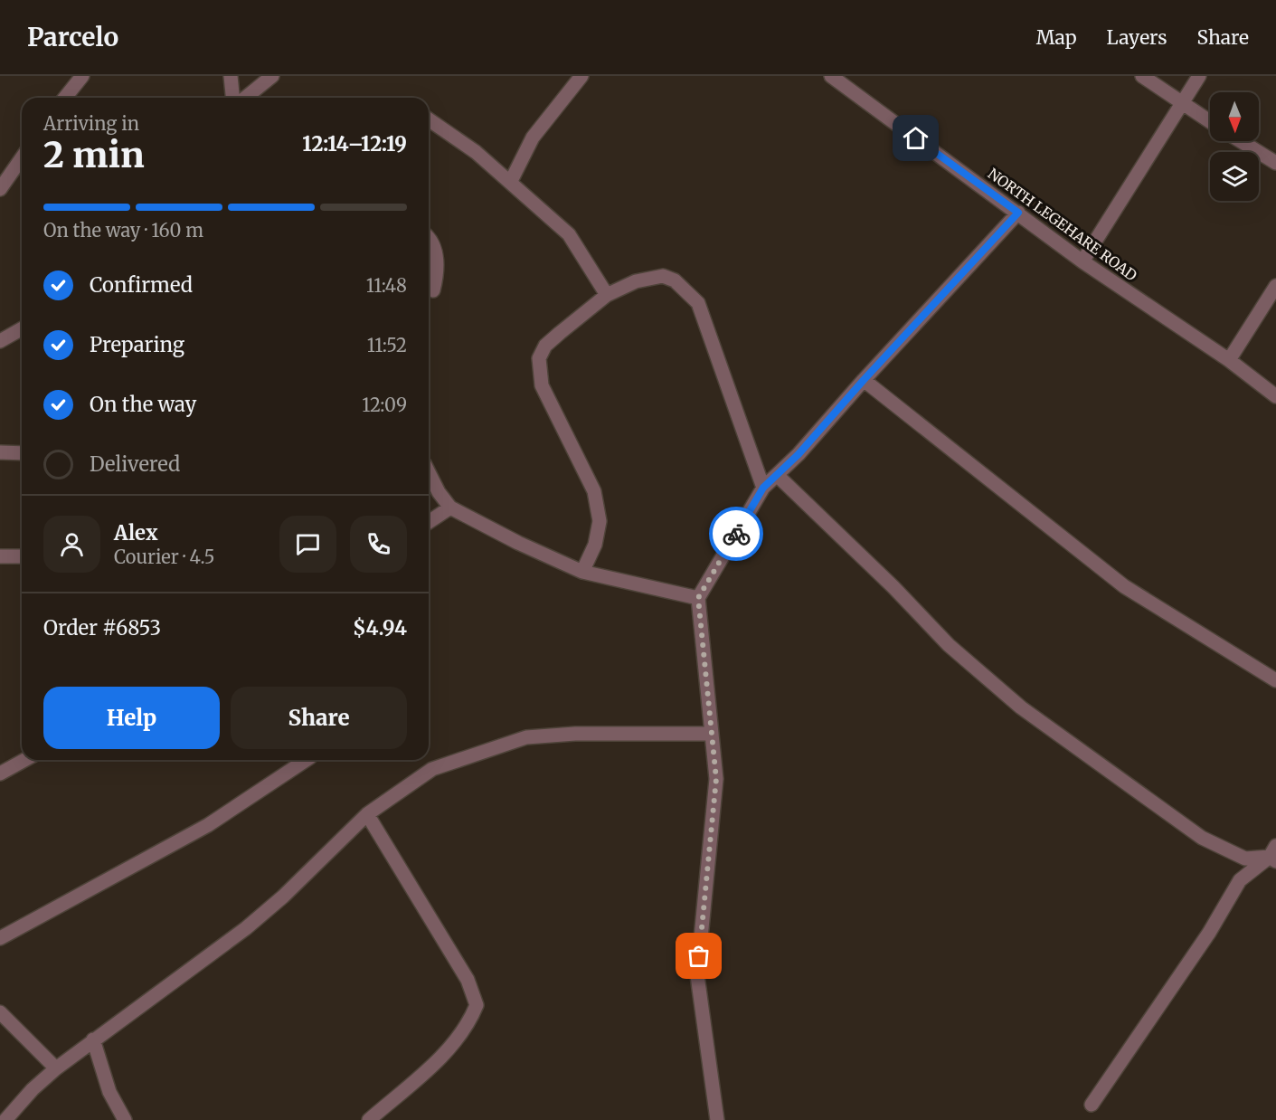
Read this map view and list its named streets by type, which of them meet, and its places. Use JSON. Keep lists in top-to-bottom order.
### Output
{
  "streets": {
    "street": ["NORTH LEGEHARE ROAD"]
  },
  "north": "bottom",
  "page": {
    "header": "Parcelo",
    "nav": ["Map", "Layers", "Share"],
    "heading": ["2 min", "Arriving in", "12:14–12:19"],
    "panel": [
      "Alex",
      "Courier · 4.5",
      "Order #6853",
      "$4.94"
    ],
    "bar": "On the way · 160 m",
    "list": [
      ["Confirmed", "11:48"],
      ["Preparing", "11:52"],
      ["On the way", "12:09"],
      "Delivered"
    ],
    "buttons": ["Help", "Share"]
  }
}
